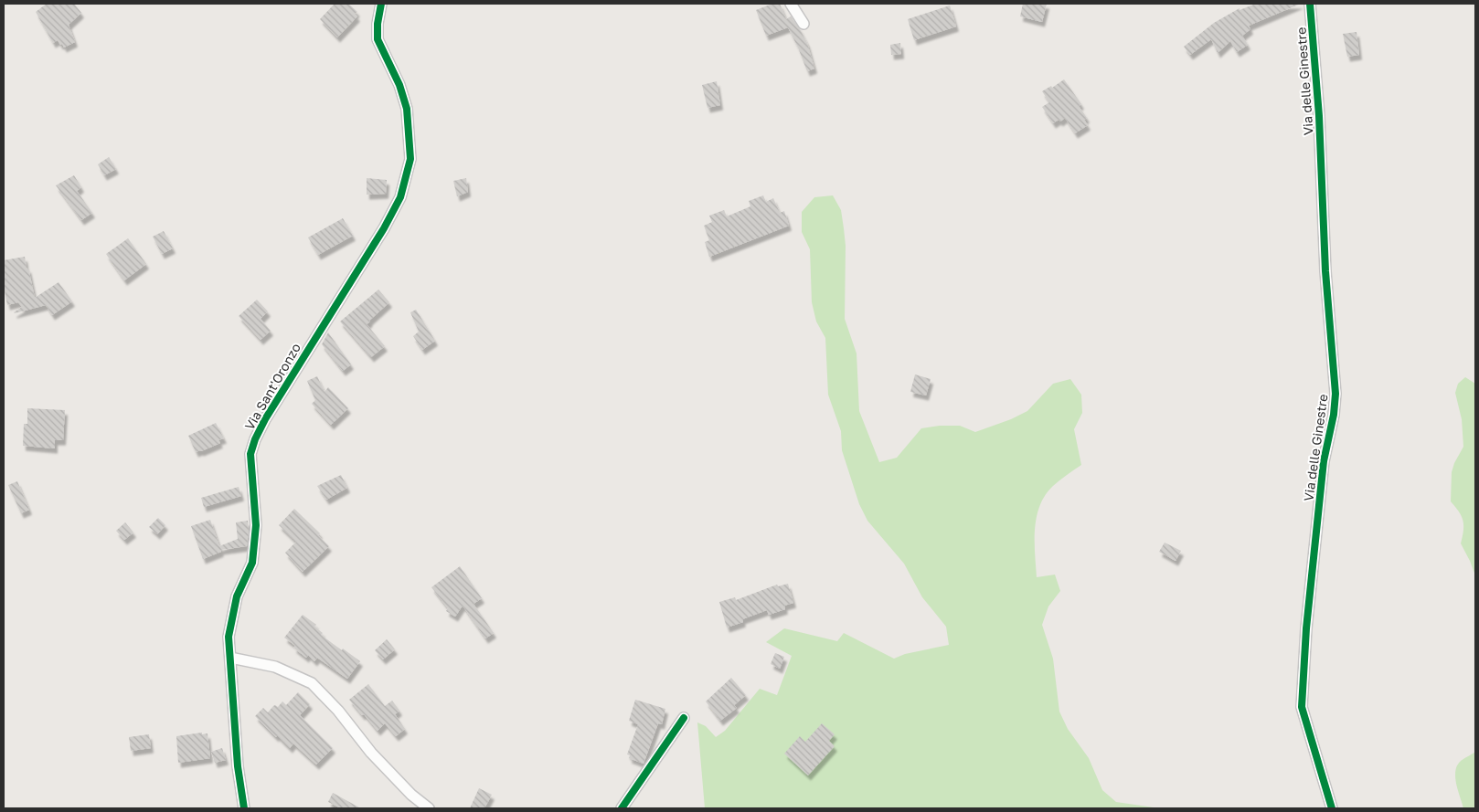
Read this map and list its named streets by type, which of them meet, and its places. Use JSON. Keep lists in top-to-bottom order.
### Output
{
  "streets": {
    "street": ["Via delle Ginestre", "Via Sant'Oronzo"]
  }
}
